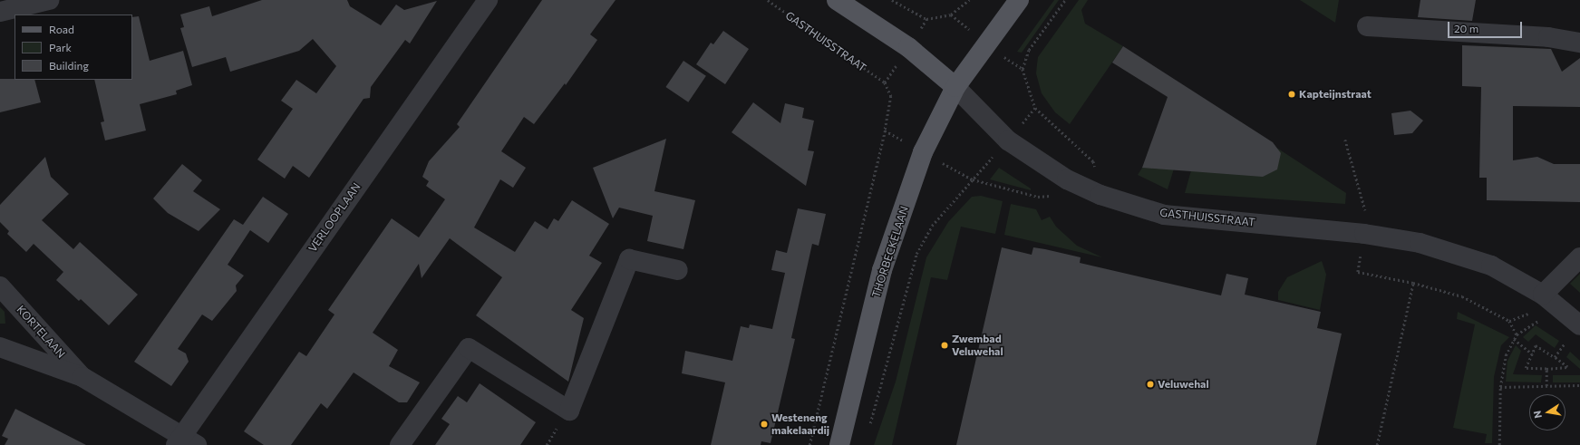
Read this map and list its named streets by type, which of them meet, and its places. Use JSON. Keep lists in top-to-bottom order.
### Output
{
  "streets": {
    "main road": ["GASTHUISSTRAAT", "THORBECKELAAN"],
    "street": ["VERLOOPLAAN", "KORTELAAN"]
  },
  "crossings": [
    ["GASTHUISSTRAAT", "THORBECKELAAN"],
    ["VERLOOPLAAN", "KORTELAAN"]
  ],
  "places": [
    "Kapteijnstraat",
    "Zwembad Veluwehal",
    "Veluwehal",
    "Westeneng makelaardij"
  ],
  "legend": ["Road", "Park", "Building"],
  "scale_bar": "20 m",
  "north": "left"
}
